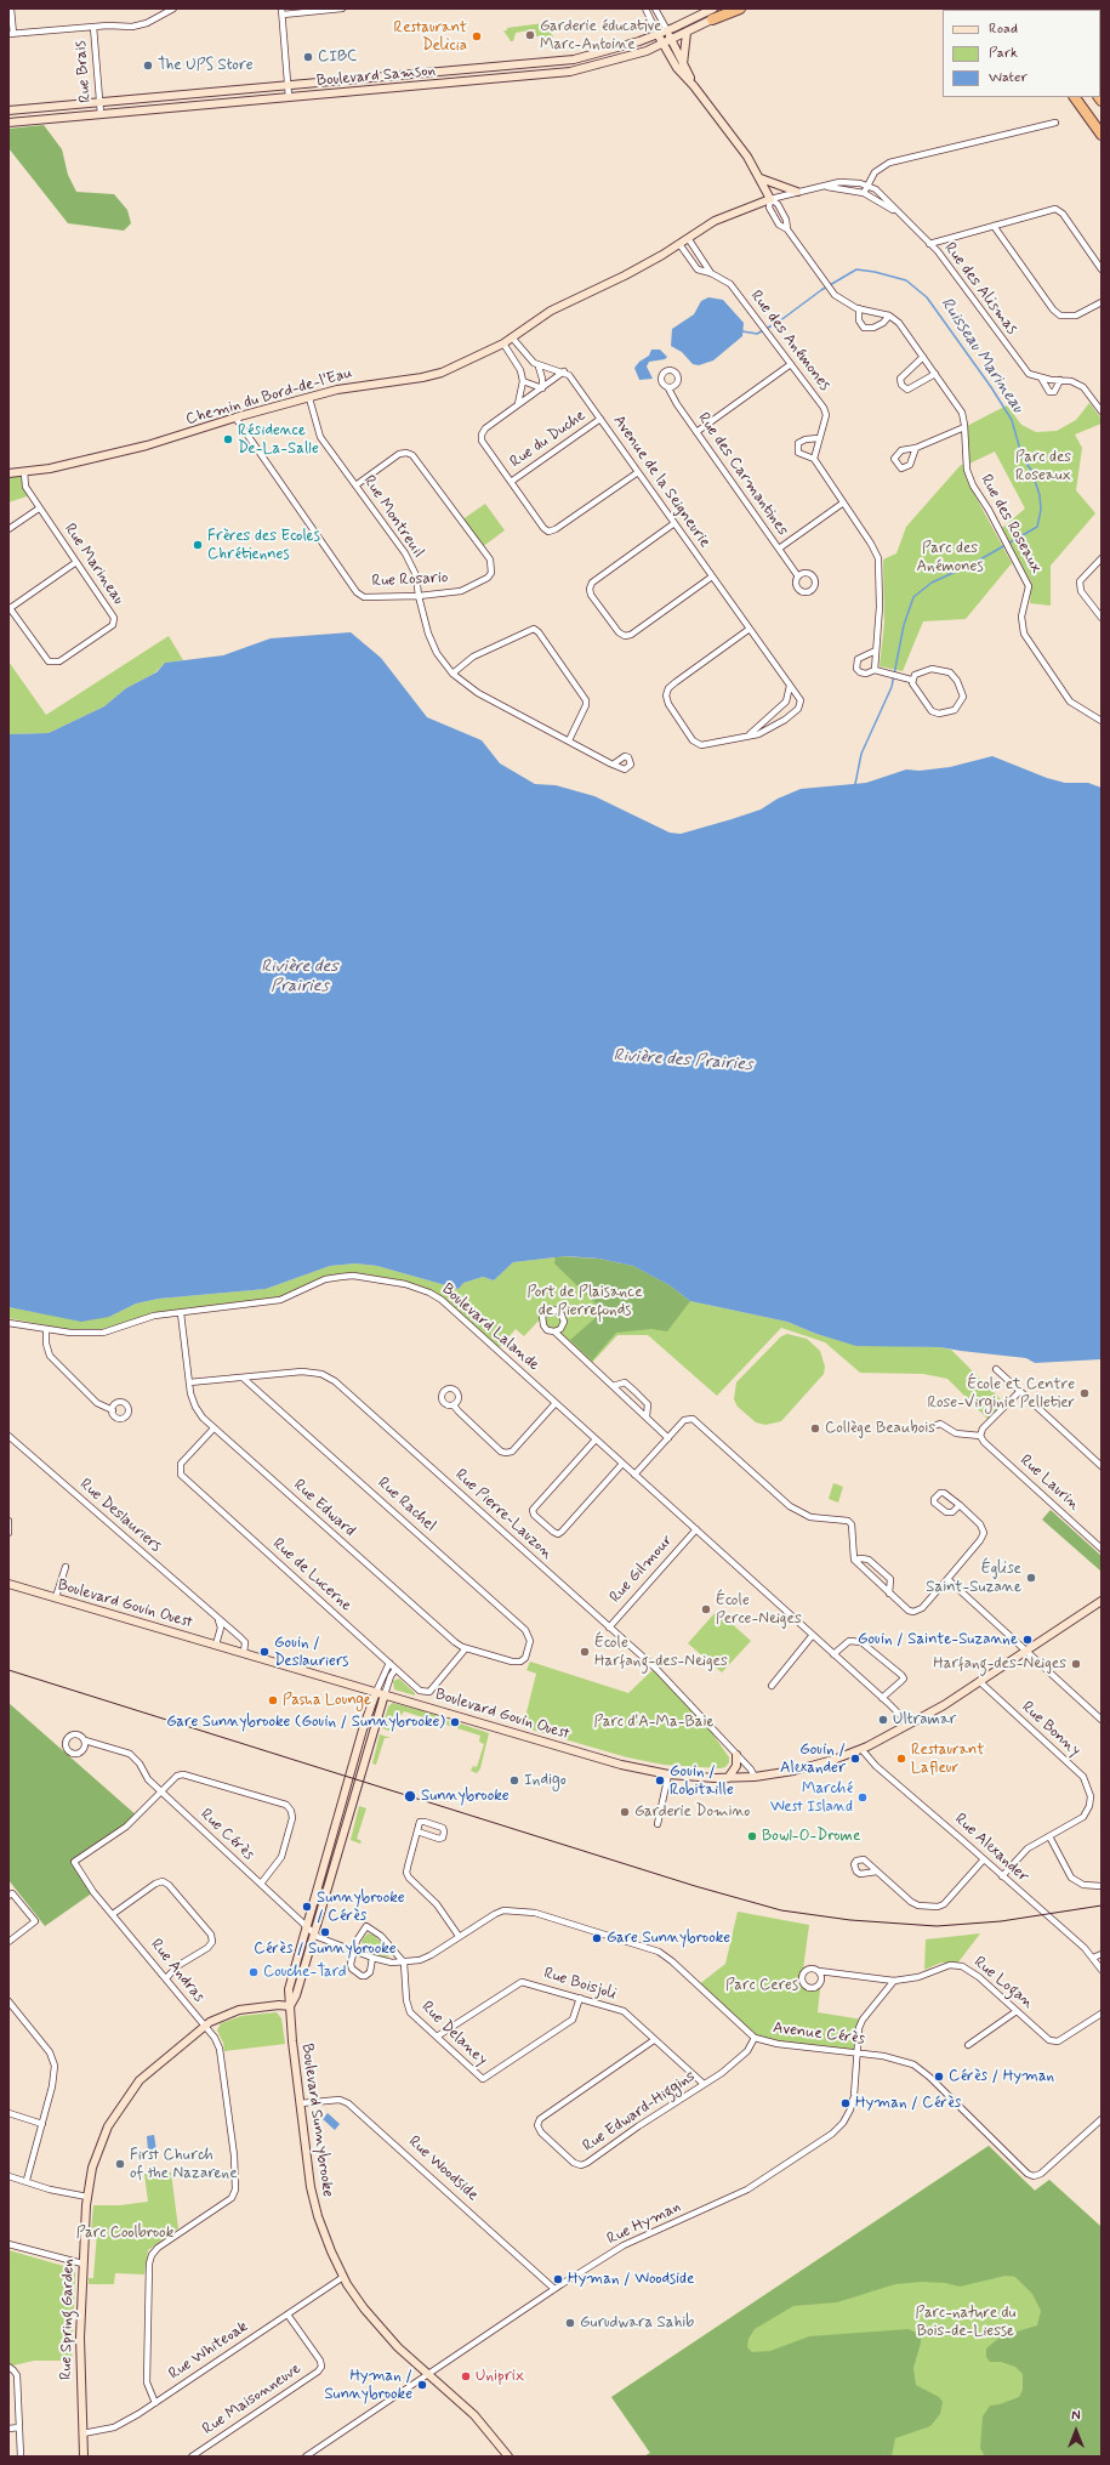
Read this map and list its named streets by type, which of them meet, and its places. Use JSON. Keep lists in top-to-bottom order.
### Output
{
  "streets": {
    "street": [
      "Rue Brais",
      "Boulevard Samson",
      "Rue des Alismas",
      "Rue des Anémones",
      "Chemin du Bord-de-l'Eau",
      "Rue du Duche",
      "Rue des Carmantines",
      "Avenue de la Seigneurie",
      "Rue Montreuil",
      "Rue des Roseaux",
      "Rue Marineau",
      "Rue Rosario",
      "Boulevard Lalande",
      "Rue Laurin",
      "Rue Rachel",
      "Rue Edward",
      "Rue Pierre-Lauzon",
      "Rue Deslauriers",
      "Rue Gilmour",
      "Rue de Lucerne",
      "Boulevard Gouin Ouest",
      "Rue Bonny",
      "Rue Cérès",
      "Rue Alexander",
      "Rue Andras",
      "Rue Logan",
      "Rue Boisjoli",
      "Rue Delaney",
      "Avenue Cérès",
      "Rue Edward-Higgins",
      "Boulevard Sunnybrooke",
      "Rue Woodside",
      "Rue Hyman",
      "Rue Spring Garden",
      "Rue Whiteoak",
      "Rue Maisonneuve"
    ]
  },
  "crossings": [
    ["Rue Brais", "Boulevard Samson"],
    ["Rue des Alismas", "Chemin du Bord-de-l'Eau"],
    ["Rue des Anémones", "Chemin du Bord-de-l'Eau"],
    ["Chemin du Bord-de-l'Eau", "Rue Montreuil"],
    ["Chemin du Bord-de-l'Eau", "Rue Marineau"],
    ["Chemin du Bord-de-l'Eau", "Rue Rosario"],
    ["Rue du Duche", "Avenue de la Seigneurie"],
    ["Rue Montreuil", "Rue Rosario"],
    ["Boulevard Lalande", "Rue Edward"],
    ["Boulevard Lalande", "Rue Gilmour"],
    ["Boulevard Lalande", "Boulevard Gouin Ouest"],
    ["Rue Rachel", "Rue Edward"],
    ["Rue Rachel", "Rue Pierre-Lauzon"],
    ["Rue Edward", "Rue Pierre-Lauzon"],
    ["Rue Edward", "Rue de Lucerne"],
    ["Rue Pierre-Lauzon", "Rue Gilmour"],
    ["Rue Pierre-Lauzon", "Boulevard Gouin Ouest"],
    ["Rue Deslauriers", "Boulevard Gouin Ouest"],
    ["Rue de Lucerne", "Boulevard Sunnybrooke"],
    ["Boulevard Gouin Ouest", "Rue Bonny"],
    ["Boulevard Gouin Ouest", "Rue Alexander"],
    ["Boulevard Gouin Ouest", "Boulevard Sunnybrooke"],
    ["Rue Bonny", "Rue Alexander"],
    ["Rue Cérès", "Rue Andras"],
    ["Rue Cérès", "Rue Delaney"],
    ["Rue Cérès", "Avenue Cérès"],
    ["Rue Cérès", "Boulevard Sunnybrooke"],
    ["Rue Andras", "Rue Spring Garden"],
    ["Rue Andras", "Rue Whiteoak"],
    ["Rue Logan", "Rue Hyman"],
    ["Rue Boisjoli", "Rue Delaney"],
    ["Rue Boisjoli", "Rue Edward-Higgins"],
    ["Rue Delaney", "Avenue Cérès"],
    ["Avenue Cérès", "Rue Edward-Higgins"],
    ["Avenue Cérès", "Rue Hyman"],
    ["Boulevard Sunnybrooke", "Rue Woodside"],
    ["Boulevard Sunnybrooke", "Rue Hyman"],
    ["Boulevard Sunnybrooke", "Rue Spring Garden"],
    ["Boulevard Sunnybrooke", "Rue Whiteoak"],
    ["Rue Woodside", "Rue Hyman"],
    ["Rue Spring Garden", "Rue Whiteoak"],
    ["Rue Whiteoak", "Rue Maisonneuve"]
  ],
  "water": ["Ruisseau Marineau", "Rivière des Prairies"],
  "parks": [
    "Parc des Roseaux",
    "Parc des Anémones",
    "Port de Plaisance de Pierrefonds",
    "Parc d'A-Ma-Baie",
    "Parc Ceres",
    "Parc Coolbrook",
    "Parc-nature du Bois-de-Liesse"
  ],
  "places": [
    "Garderie éducative Marc-Antoine",
    "Restaurant Delicia",
    "CIBC",
    "The UPS Store",
    "Résidence De-La-Salle",
    "Frères des Ecoles Chrétiennes",
    "École et Centre Rose-Virginie Pelletier",
    "Collège Beaubois",
    "Église Saint-Suzane",
    "École Perce-Neiges",
    "Gouin / Sainte-Suzanne",
    "Gouin / Deslauriers",
    "École Harfang-des-Neiges",
    "Harfang-des-Neiges",
    "Pasha Lounge",
    "Ultramar",
    "Gare Sunnybrooke (Gouin / Sunnybrooke)",
    "Gouin / Alexander",
    "Restaurant Lafleur",
    "Indigo",
    "Gouin / Robitaille",
    "Sunnybrooke",
    "Marché West Island",
    "Garderie Domino",
    "Bowl-O-Drome",
    "Sunnybrooke / Cérès",
    "Cérès / Sunnybrooke",
    "Gare Sunnybrooke",
    "Couche-Tard",
    "Cérès / Hyman",
    "Hyman / Cérès",
    "First Church of the Nazarene",
    "Hyman / Woodside",
    "Gurudwara Sahib",
    "Uniprix",
    "Hyman / Sunnybrooke"
  ],
  "legend": ["Road", "Park", "Water"],
  "north": "top"
}
